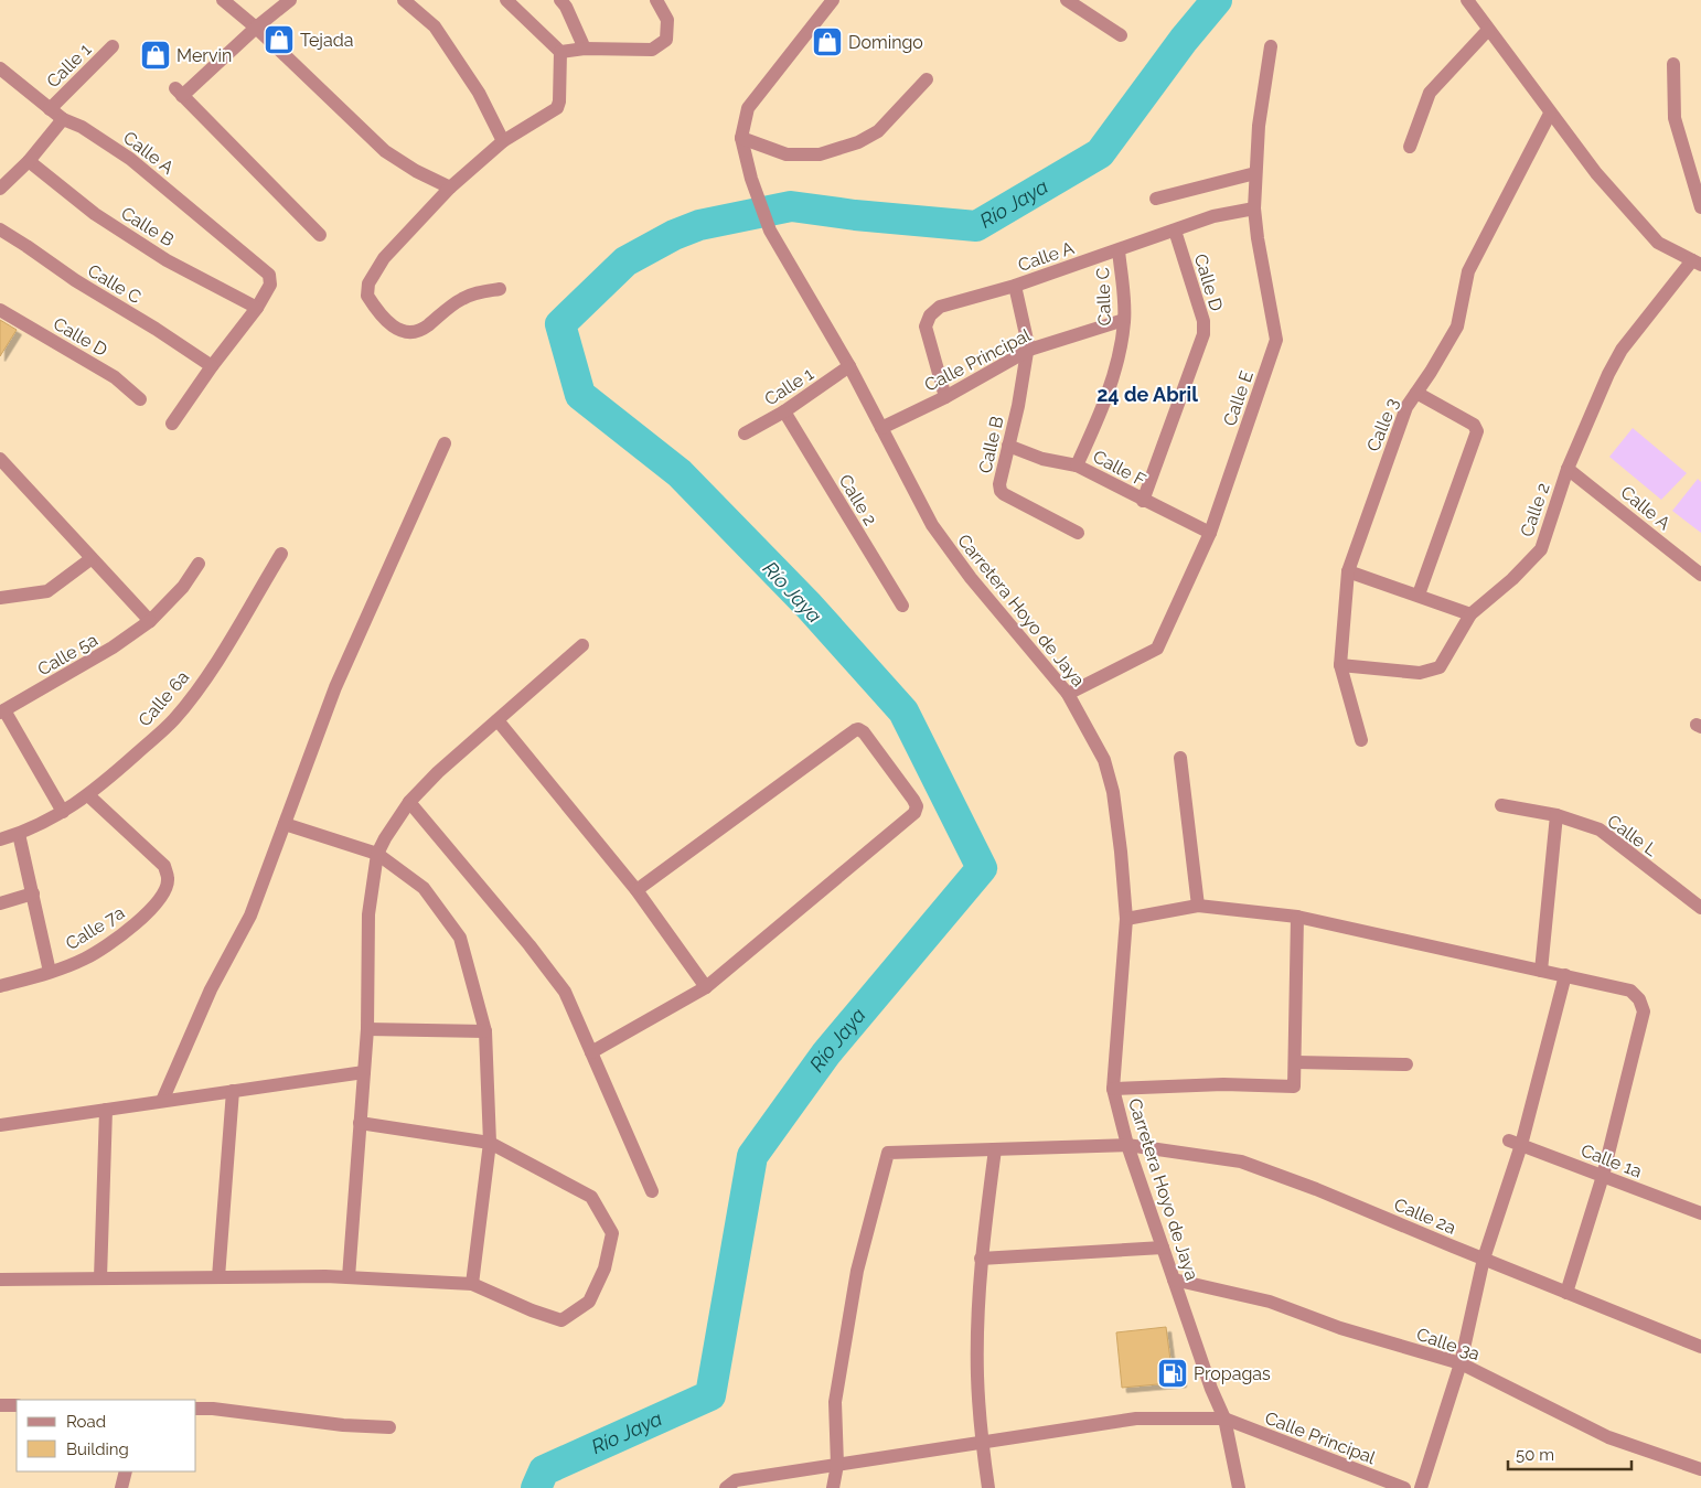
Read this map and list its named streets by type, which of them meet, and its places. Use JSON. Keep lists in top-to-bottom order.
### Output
{
  "streets": {
    "street": [
      "Calle 1",
      "Calle A",
      "Calle B",
      "Calle D",
      "Calle C",
      "Calle Principal",
      "Calle E",
      "Calle 3",
      "Calle F",
      "Calle 2",
      "Carretera Hoyo de Jaya",
      "Calle 5a",
      "Calle 6a",
      "Calle L",
      "Calle 7a",
      "Calle 1a",
      "Calle 2a",
      "Calle 3a"
    ]
  },
  "crossings": [
    ["Calle 1", "Calle A"],
    ["Calle 1", "Calle 2"],
    ["Calle 1", "Carretera Hoyo de Jaya"],
    ["Calle A", "Calle B"],
    ["Calle A", "Calle D"],
    ["Calle A", "Calle C"],
    ["Calle A", "Calle Principal"],
    ["Calle A", "Calle E"],
    ["Calle A", "Calle 2"],
    ["Calle B", "Calle Principal"],
    ["Calle B", "Calle F"],
    ["Calle D", "Calle F"],
    ["Calle C", "Calle Principal"],
    ["Calle C", "Calle F"],
    ["Calle Principal", "Carretera Hoyo de Jaya"],
    ["Calle E", "Calle F"],
    ["Calle E", "Carretera Hoyo de Jaya"],
    ["Calle 3", "Calle 2"],
    ["Carretera Hoyo de Jaya", "Calle 2a"],
    ["Carretera Hoyo de Jaya", "Calle 3a"],
    ["Calle 6a", "Calle 7a"]
  ],
  "districts": ["24 de Abril"],
  "water": ["Río Jaya"],
  "places": {
    "shop": ["Tejada", "Domingo", "Mervin"],
    "fuel station": ["Propagas"]
  },
  "legend": ["Road", "Building"],
  "scale_bar": "50 m"
}
